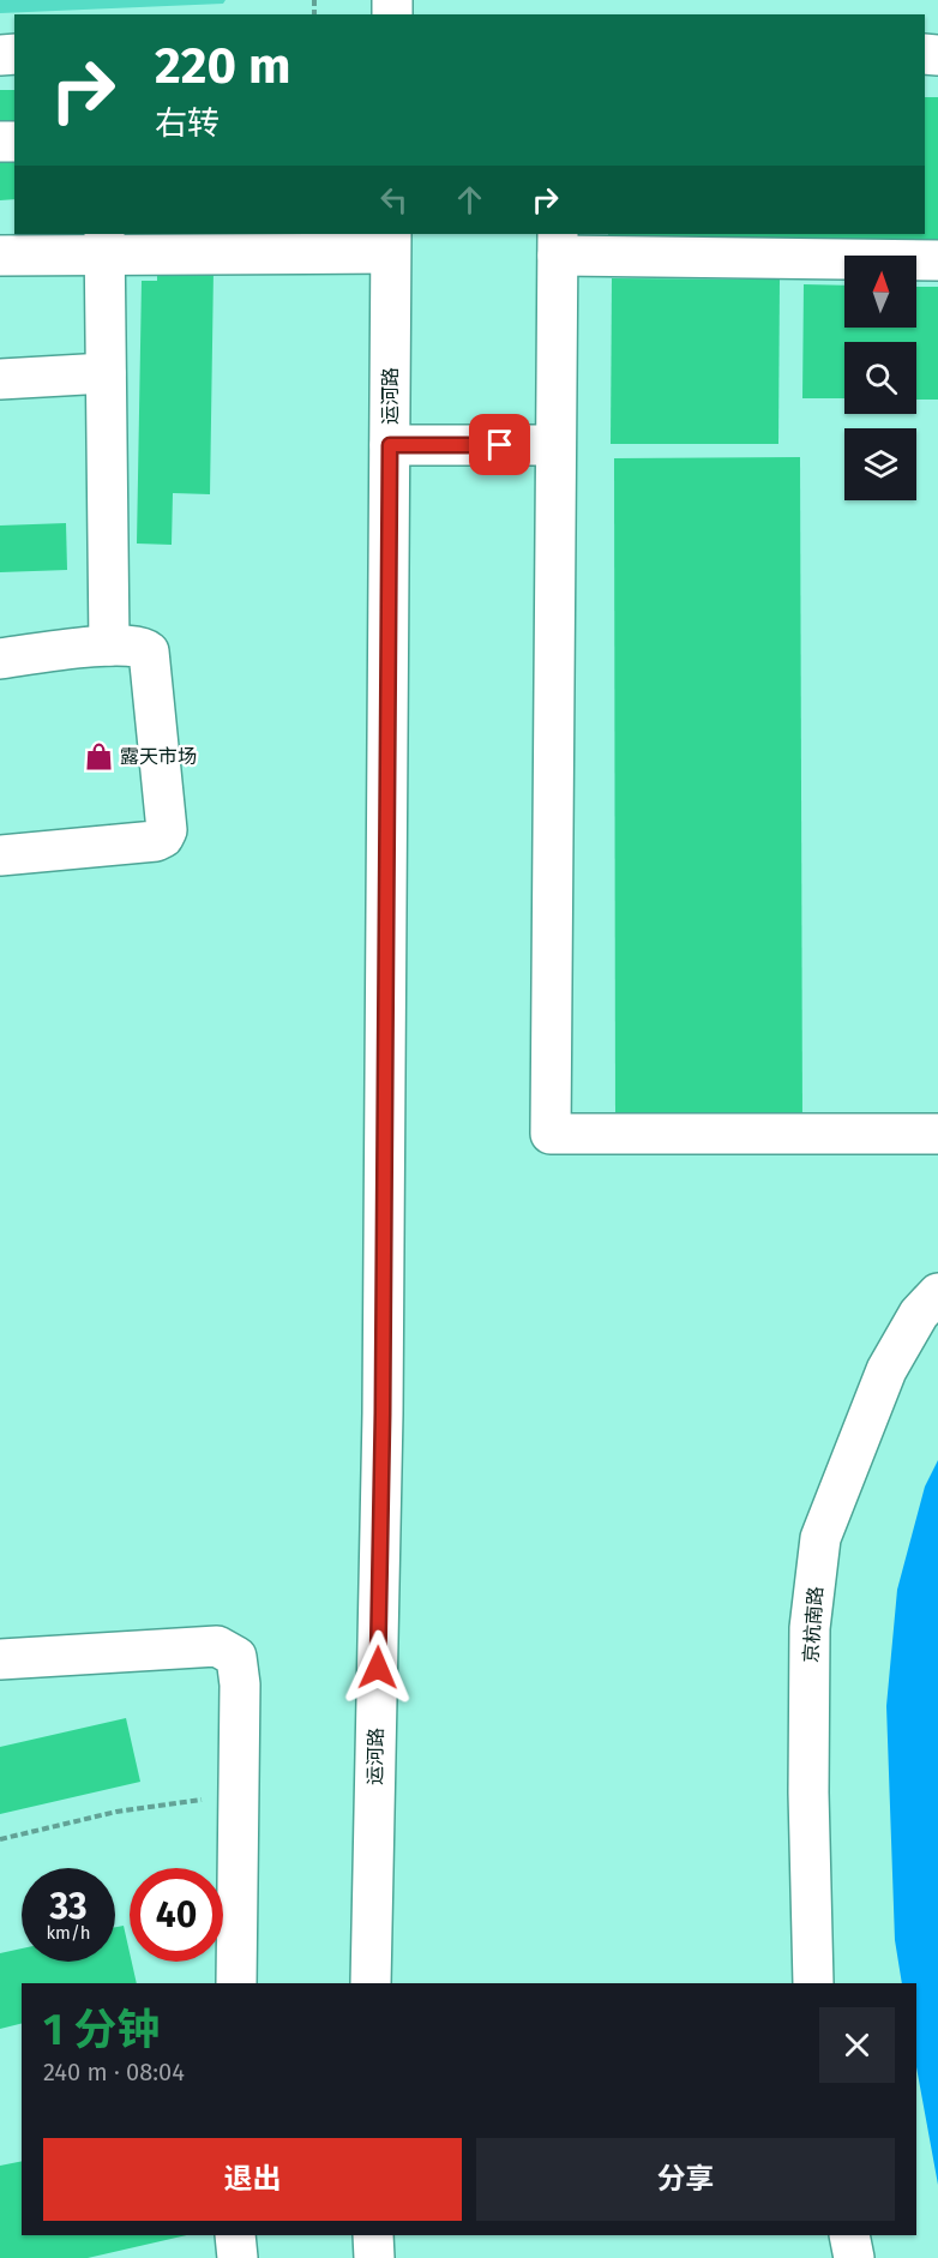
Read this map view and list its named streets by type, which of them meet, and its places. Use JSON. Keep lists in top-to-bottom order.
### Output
{
  "streets": {
    "street": ["运河路", "京杭南路"]
  },
  "places": {
    "shop": ["露天市场"]
  },
  "north": "top",
  "page": {
    "turn": ["220 m", "右转"],
    "speed": "33 km/h",
    "limit": "40",
    "heading": ["1 分钟", "240 m · 08:04"],
    "buttons": ["退出", "分享"]
  }
}
